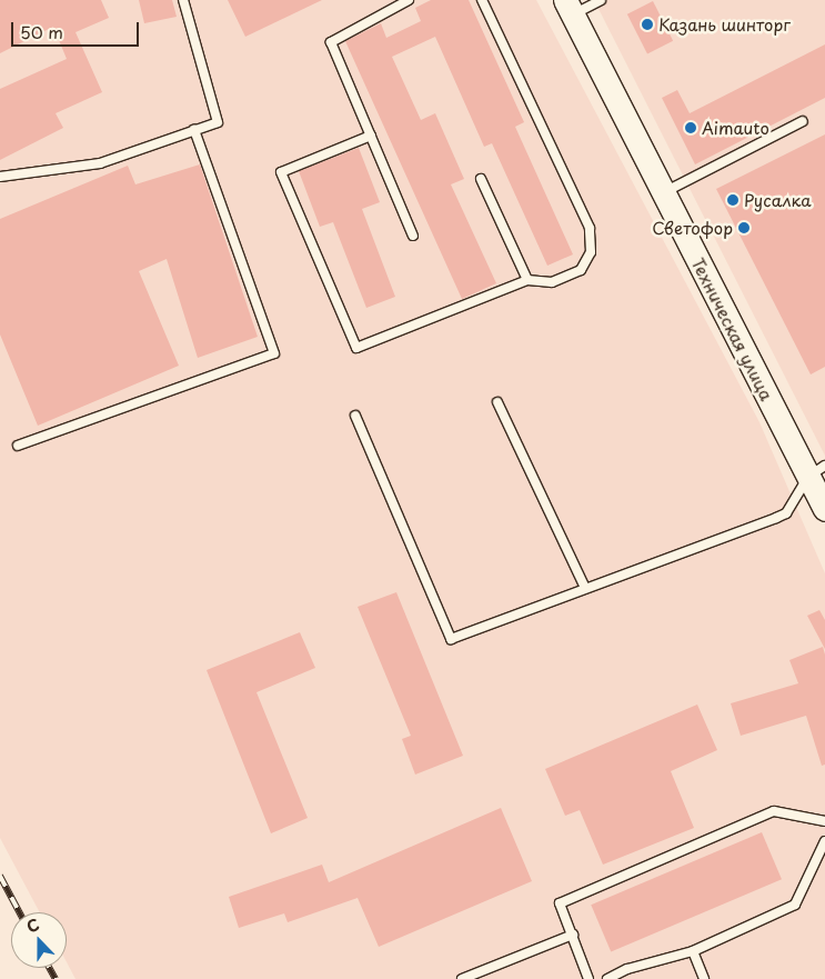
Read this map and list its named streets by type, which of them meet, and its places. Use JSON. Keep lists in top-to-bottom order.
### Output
{
  "streets": {
    "main road": ["Техническая улица"]
  },
  "places": [
    "Казань шинторг",
    "Aimauto",
    "Русалка",
    "Светофор"
  ],
  "scale_bar": "50 m",
  "north": "top"
}
